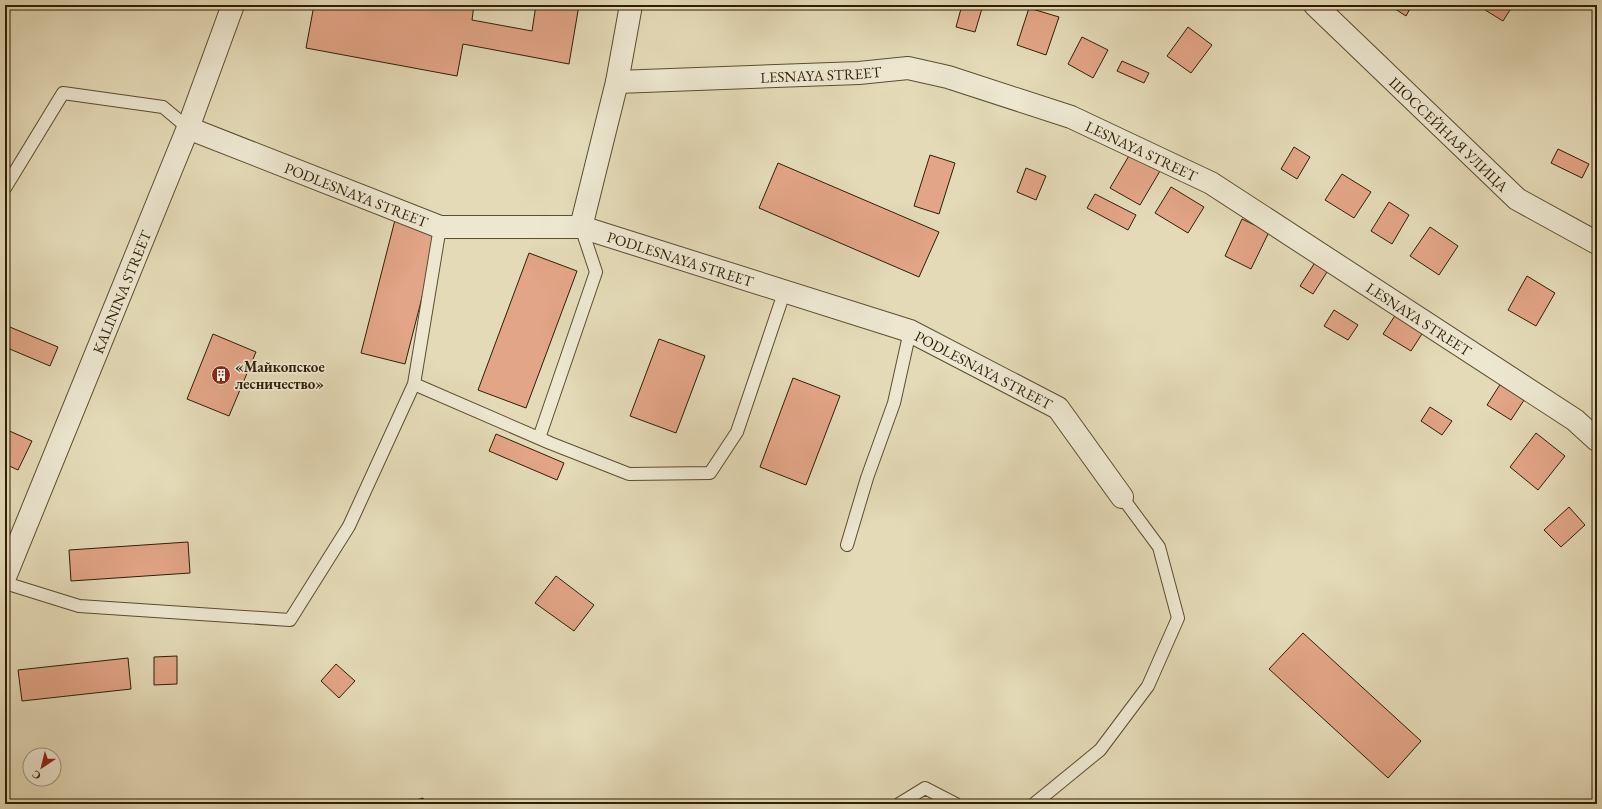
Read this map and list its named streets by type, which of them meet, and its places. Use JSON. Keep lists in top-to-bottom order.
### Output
{
  "streets": {
    "street": [
      "LESNAYA STREET",
      "ШОССЕЙНАЯ УЛИЦА",
      "PODLESNAYA STREET",
      "KALININA STREET"
    ]
  },
  "crossings": [
    ["PODLESNAYA STREET", "KALININA STREET"]
  ],
  "places": {
    "building": ["«Майкопское лесничество»"]
  },
  "north": "bottom left"
}
